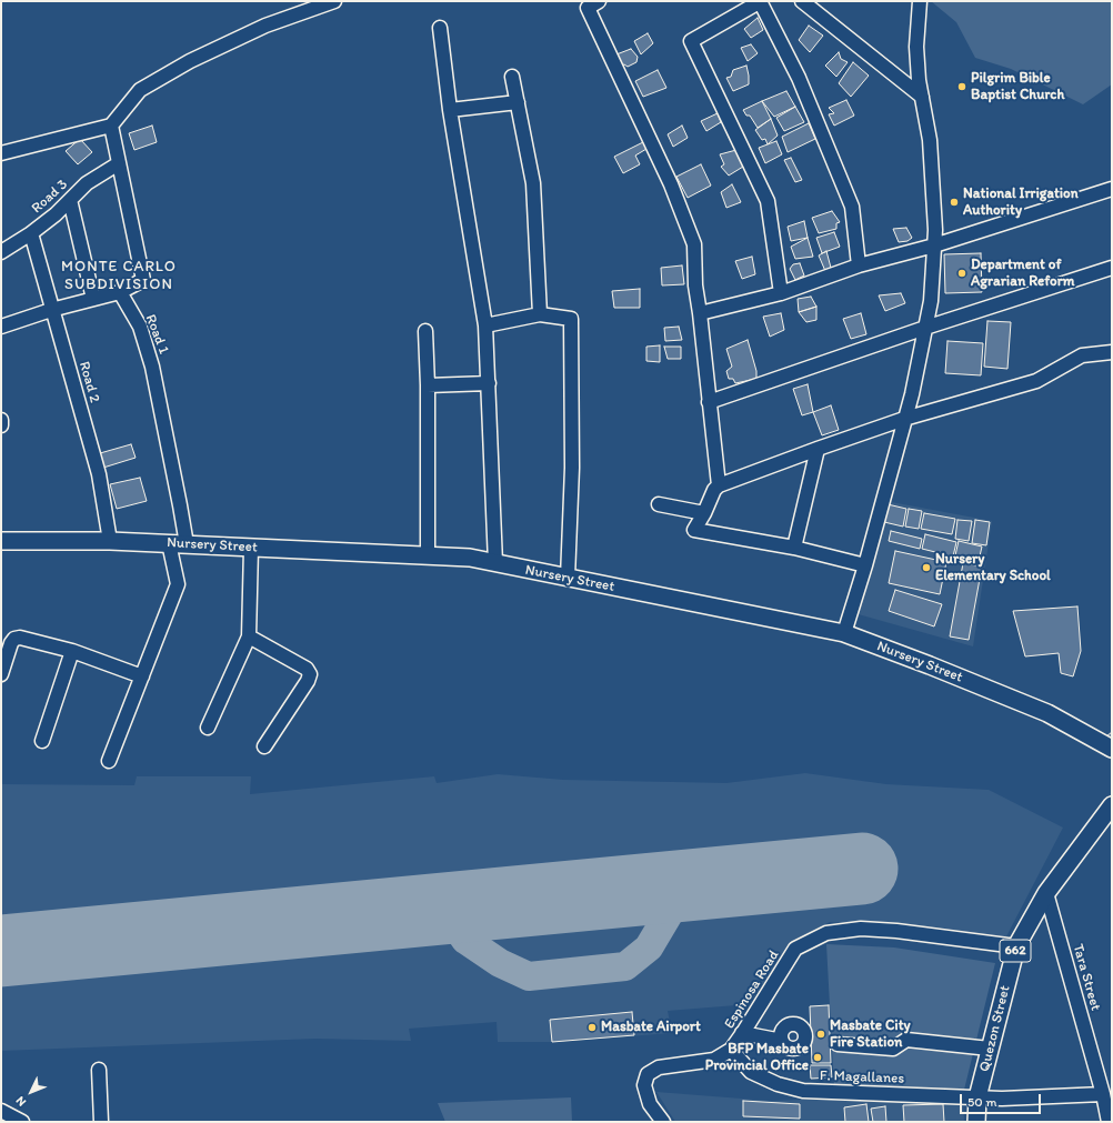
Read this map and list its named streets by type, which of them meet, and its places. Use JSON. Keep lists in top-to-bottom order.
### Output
{
  "streets": {
    "main road": ["Nursery Street", "662", "Quezon Street"],
    "street": [
      "Road 3",
      "Road 1",
      "Road 2",
      "Tara Street",
      "Espinosa Road",
      "F. Magallanes"
    ]
  },
  "crossings": [
    ["Road 3", "Road 2"],
    ["Road 1", "Nursery Street"],
    ["Road 2", "Nursery Street"],
    ["Tara Street", "Quezon Street"],
    ["Tara Street", "F. Magallanes"],
    ["Espinosa Road", "Quezon Street"],
    ["Espinosa Road", "F. Magallanes"],
    ["Quezon Street", "F. Magallanes"]
  ],
  "districts": ["MONTE CARLO SUBDIVISION"],
  "places": [
    "Pilgrim Bible Baptist Church",
    "National Irrigation Authority",
    "Department of Agrarian Reform",
    "Nursery Elementary School",
    "Masbate Airport",
    "Masbate City Fire Station",
    "BFP Masbate Provincial Office"
  ],
  "scale_bar": "50 m",
  "north": "bottom left"
}
